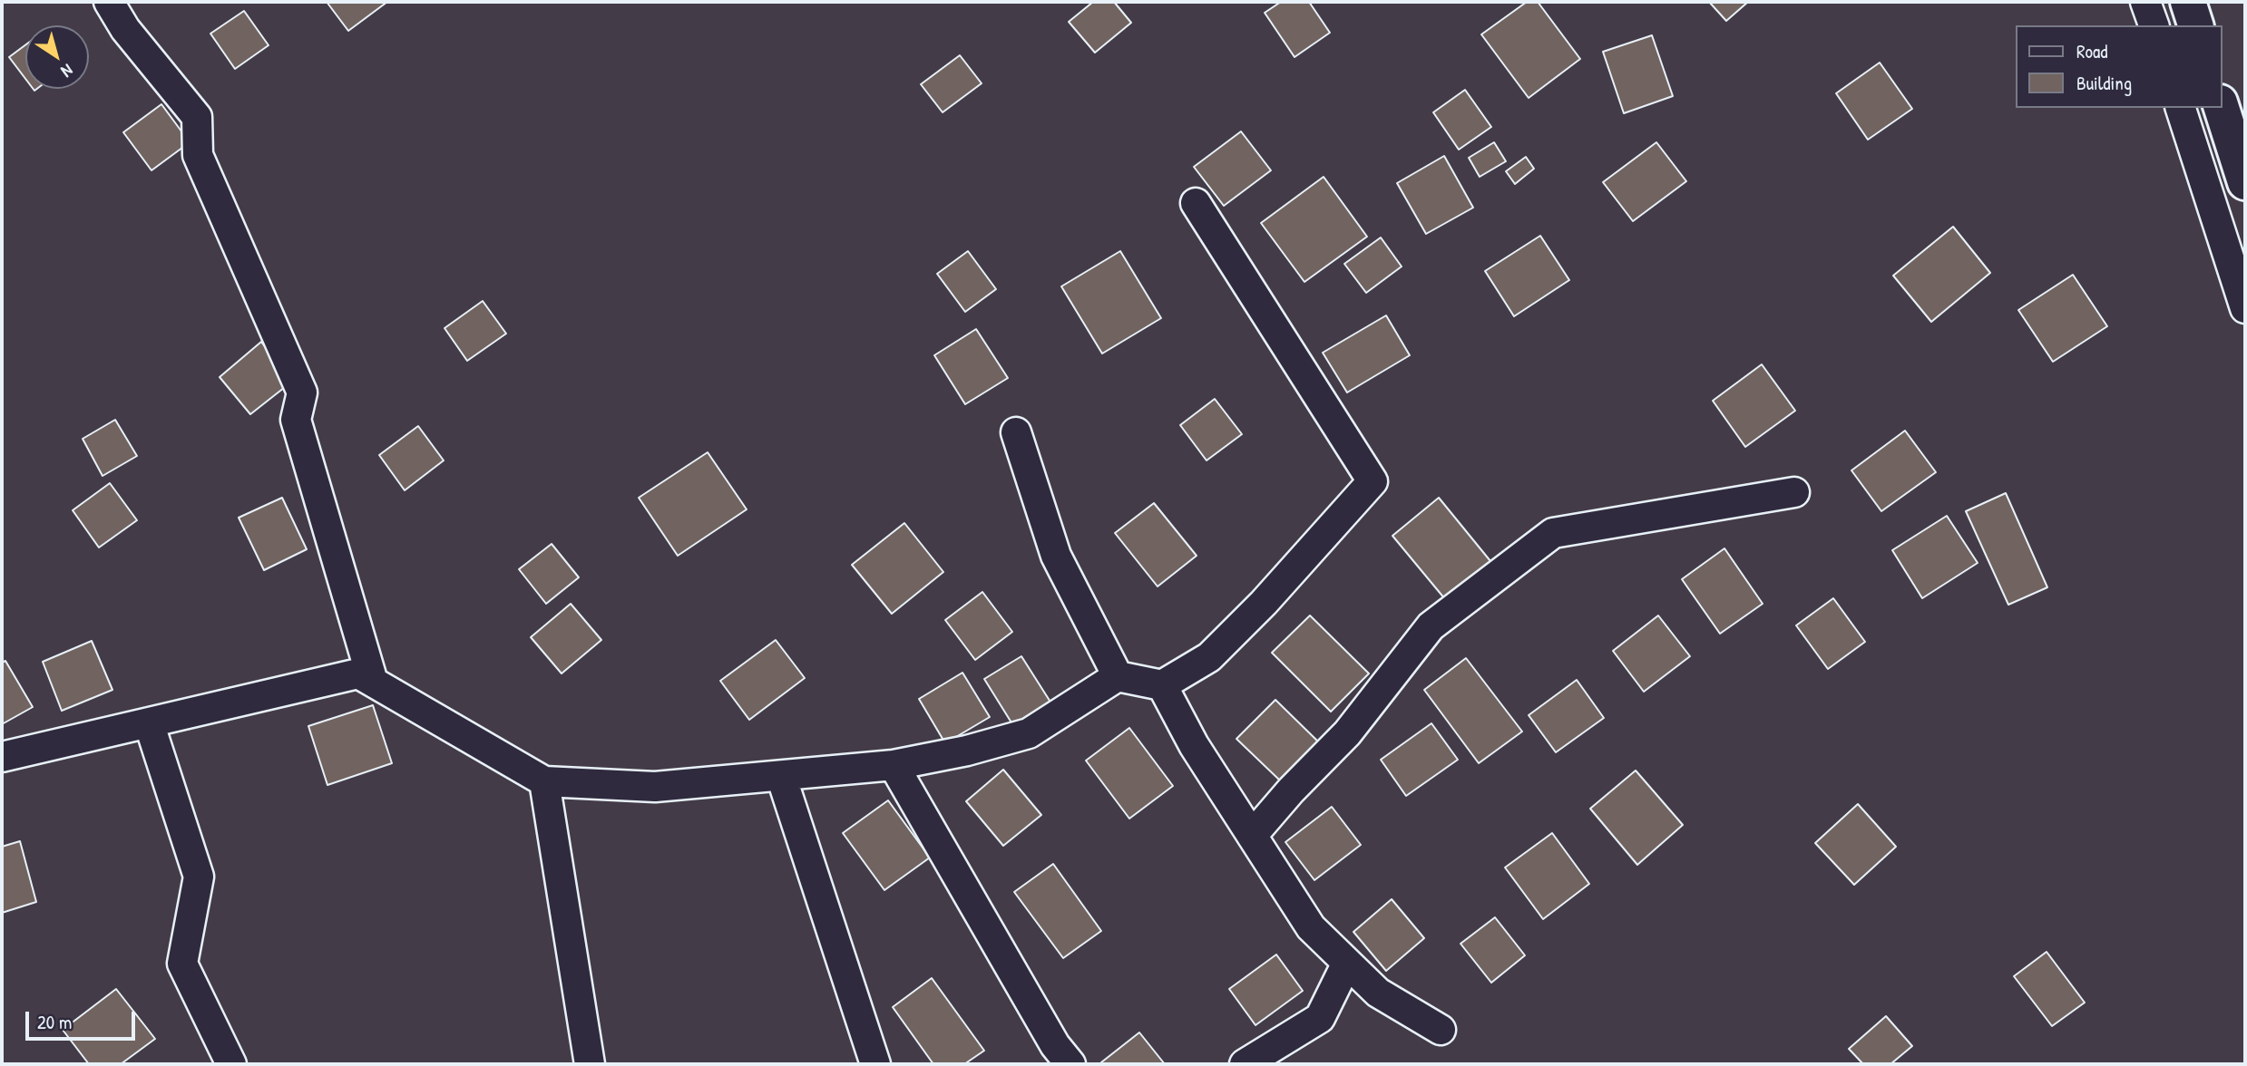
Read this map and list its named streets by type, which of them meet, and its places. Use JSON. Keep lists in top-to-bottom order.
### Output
{
  "legend": ["Road", "Building"],
  "scale_bar": "20 m",
  "north": "bottom right"
}
